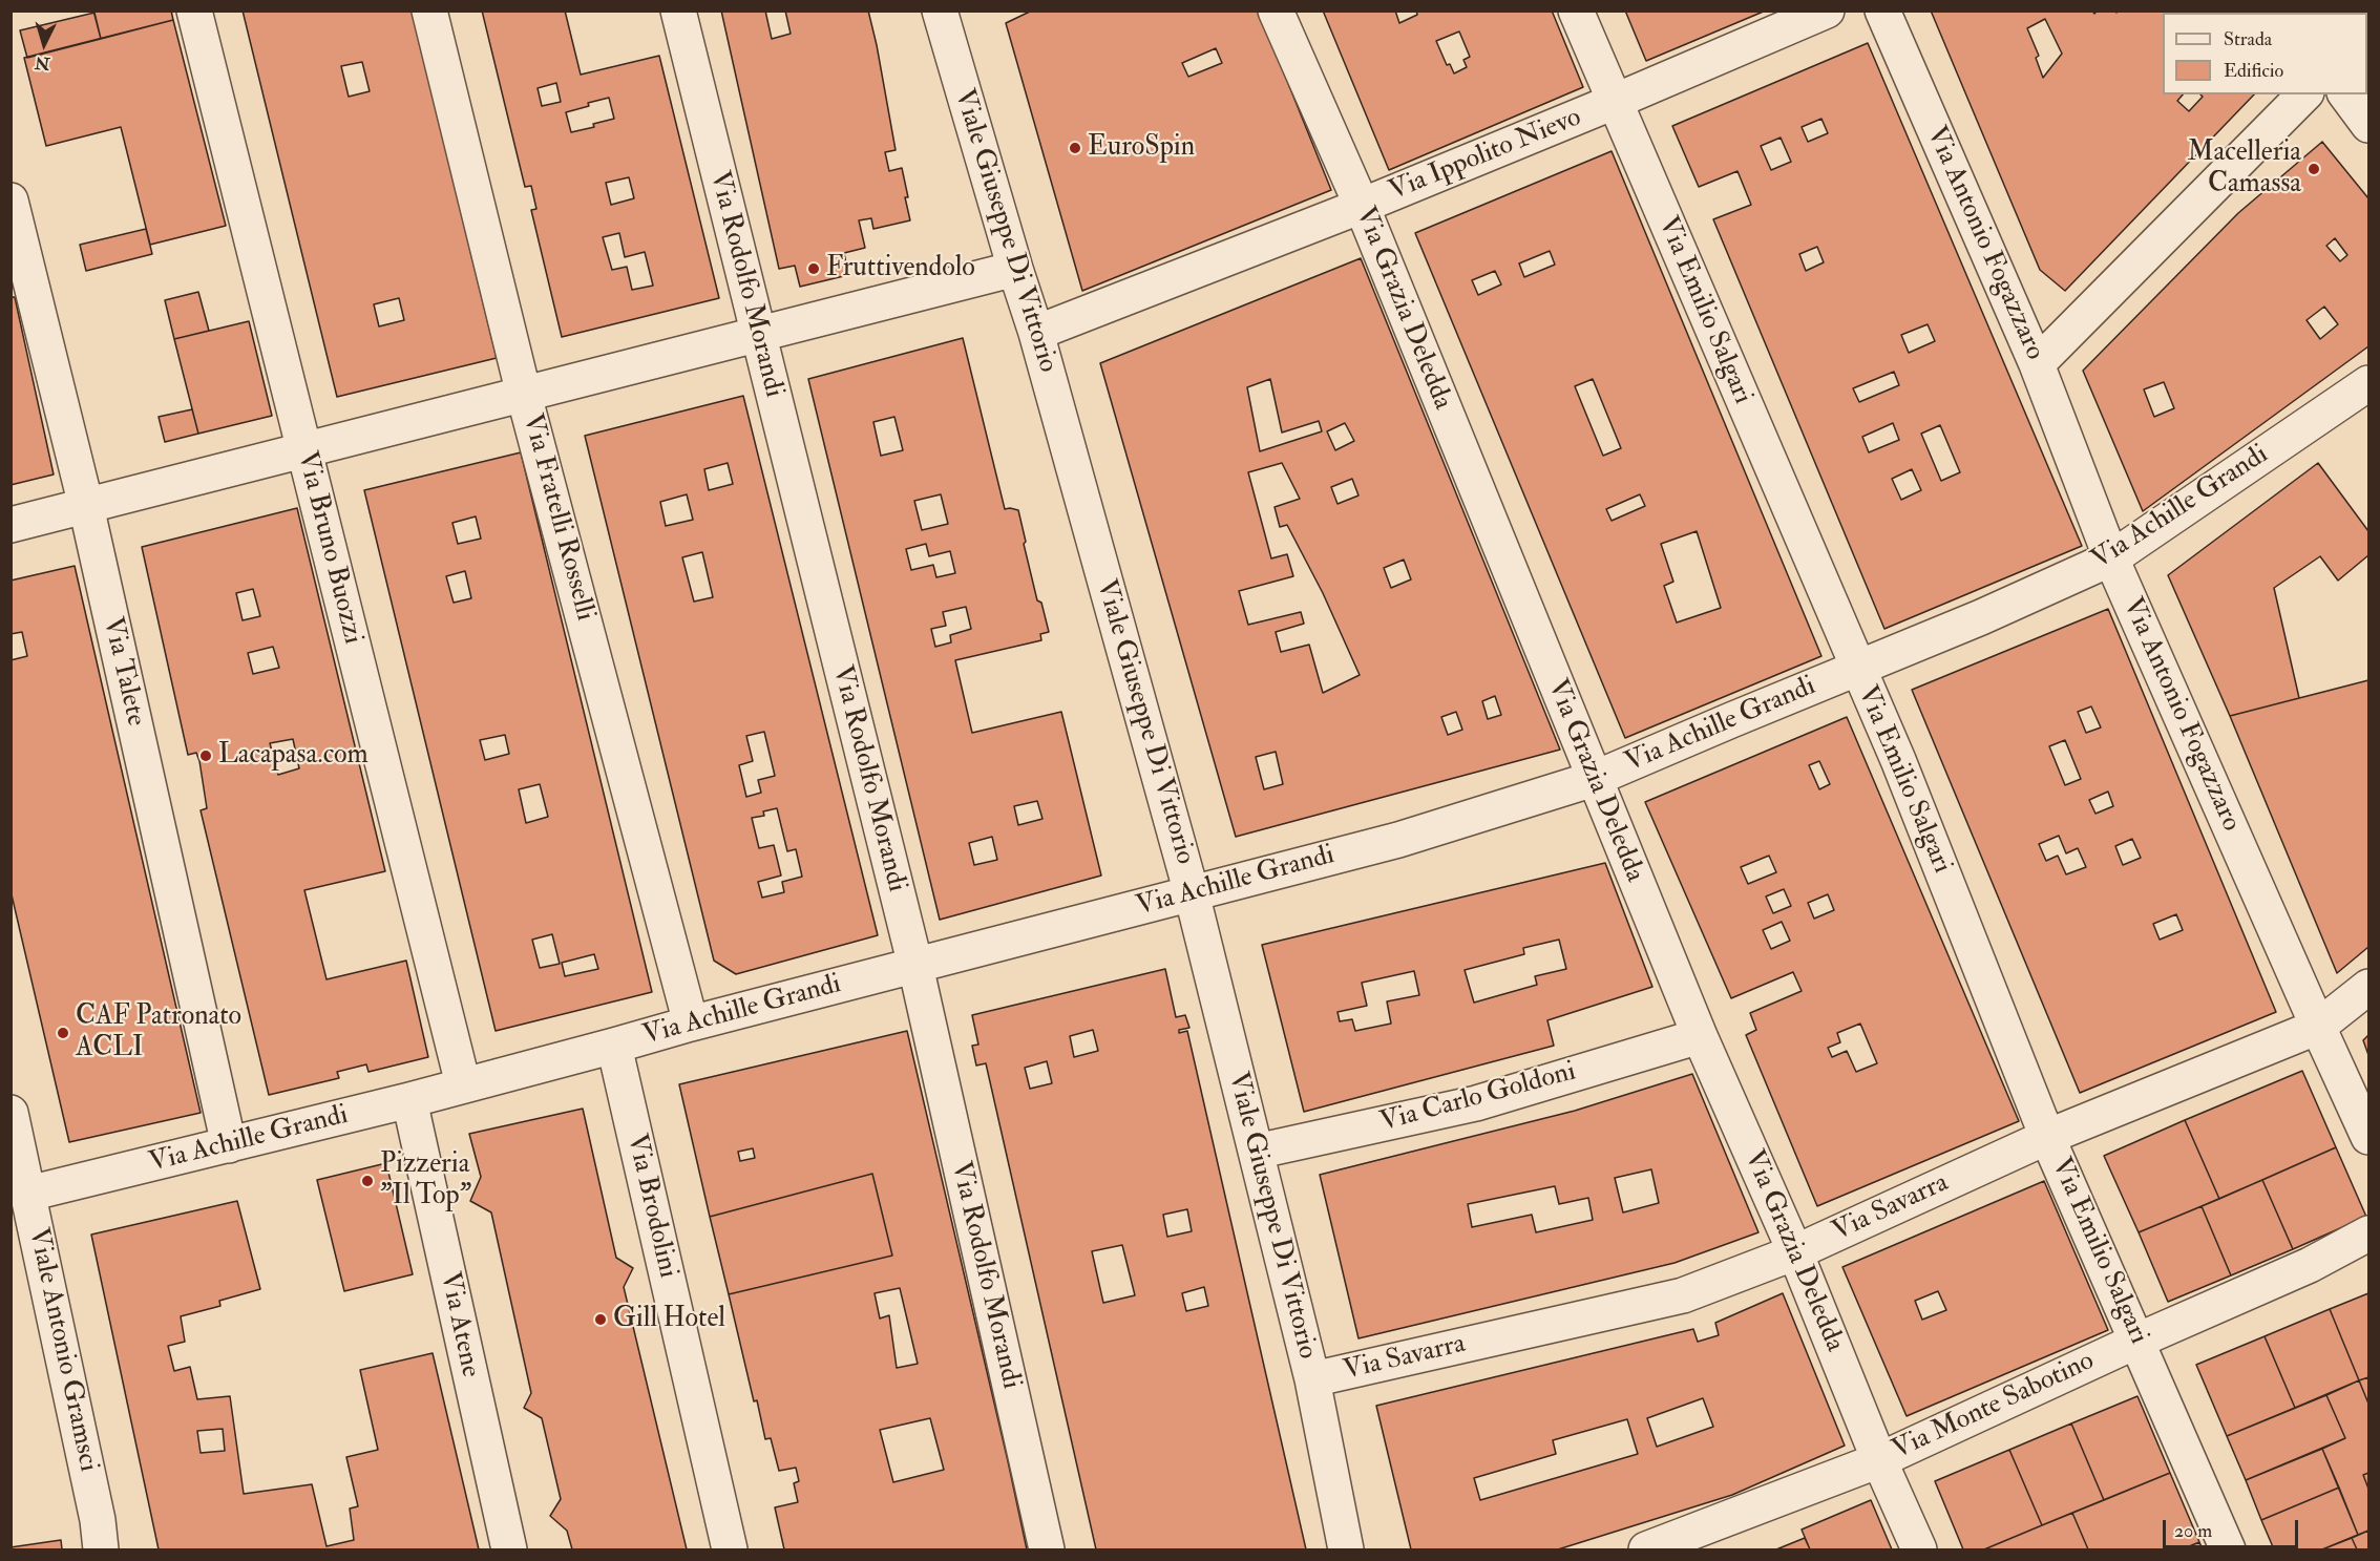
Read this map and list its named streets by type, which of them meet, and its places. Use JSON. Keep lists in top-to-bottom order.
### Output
{
  "streets": {
    "street": [
      "Via Ippolito Nievo",
      "Viale Giuseppe Di Vittorio",
      "Via Antonio Fogazzaro",
      "Via Rodolfo Morandi",
      "Via Grazia Deledda",
      "Via Emilio Salgari",
      "Via Achille Grandi",
      "Via Fratelli Rosselli",
      "Via Bruno Buozzi",
      "Via Talete",
      "Via Carlo Goldoni",
      "Via Brodolini",
      "Via Savarra",
      "Via Atene",
      "Viale Antonio Gramsci",
      "Via Monte Sabotino"
    ]
  },
  "crossings": [
    ["Via Ippolito Nievo", "Viale Giuseppe Di Vittorio"],
    ["Via Ippolito Nievo", "Via Grazia Deledda"],
    ["Via Ippolito Nievo", "Via Emilio Salgari"],
    ["Viale Giuseppe Di Vittorio", "Via Achille Grandi"],
    ["Viale Giuseppe Di Vittorio", "Via Carlo Goldoni"],
    ["Viale Giuseppe Di Vittorio", "Via Savarra"],
    ["Via Antonio Fogazzaro", "Via Achille Grandi"],
    ["Via Antonio Fogazzaro", "Via Savarra"],
    ["Via Rodolfo Morandi", "Via Achille Grandi"],
    ["Via Grazia Deledda", "Via Achille Grandi"],
    ["Via Grazia Deledda", "Via Carlo Goldoni"],
    ["Via Grazia Deledda", "Via Savarra"],
    ["Via Grazia Deledda", "Via Monte Sabotino"],
    ["Via Emilio Salgari", "Via Achille Grandi"],
    ["Via Emilio Salgari", "Via Savarra"],
    ["Via Emilio Salgari", "Via Monte Sabotino"],
    ["Via Achille Grandi", "Via Fratelli Rosselli"],
    ["Via Achille Grandi", "Via Bruno Buozzi"],
    ["Via Achille Grandi", "Via Talete"],
    ["Via Achille Grandi", "Via Brodolini"],
    ["Via Achille Grandi", "Via Atene"],
    ["Via Achille Grandi", "Viale Antonio Gramsci"]
  ],
  "places": [
    "EuroSpin",
    "Macelleria Camassa",
    "Fruttivendolo",
    "Lacapasa.com",
    "CAF Patronato ACLI",
    "Pizzeria \"Il Top\"",
    "Gill Hotel"
  ],
  "legend": ["Strada", "Edificio"],
  "scale_bar": "20 m",
  "north": "bottom"
}
